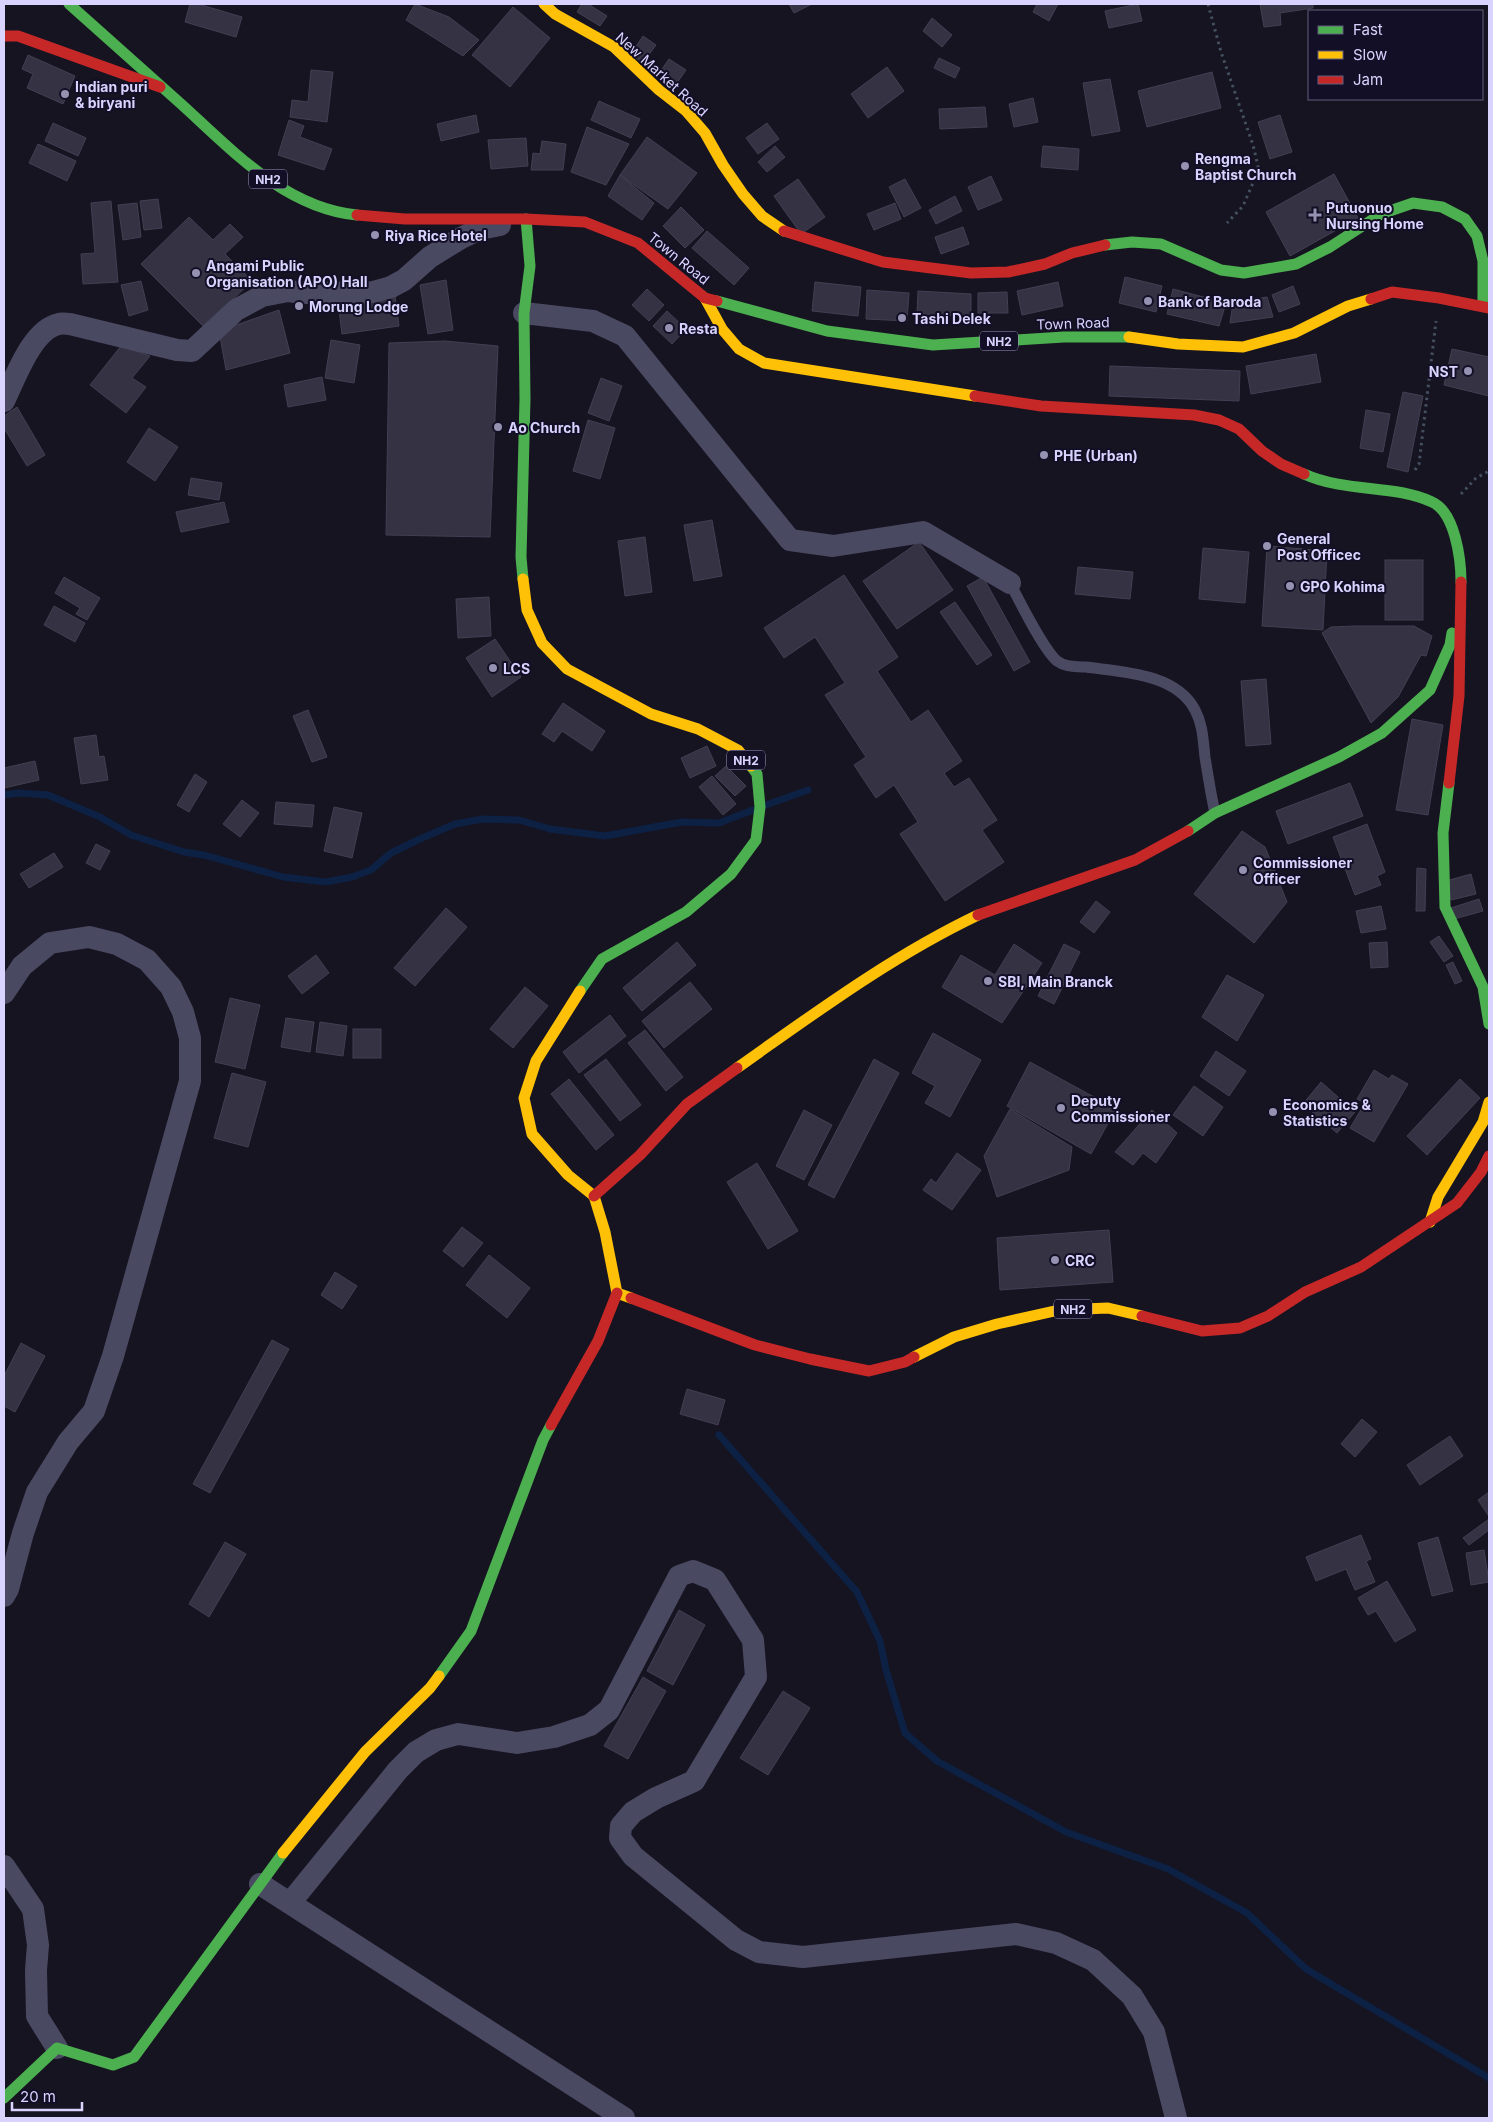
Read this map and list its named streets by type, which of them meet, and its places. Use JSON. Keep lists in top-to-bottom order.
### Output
{
  "streets": {
    "main road": ["New Market Road", "NH2", "Town Road"]
  },
  "crossings": [
    ["New Market Road", "Town Road"],
    ["NH2", "Town Road"]
  ],
  "places": {
    "other": [
      "Indian puri & biryani",
      "Rengma Baptist Church",
      "Riya Rice Hotel",
      "Angami Public Organisation (APO) Hall",
      "Bank of Baroda",
      "Morung Lodge",
      "Tashi Delek",
      "Resta",
      "NST",
      "Ao Church",
      "PHE (Urban)",
      "General Post Officec",
      "GPO Kohima",
      "LCS",
      "Commissioner Officer",
      "SBI, Main Branck",
      "Deputy Commissioner",
      "Economics & Statistics",
      "CRC"
    ],
    "health": ["Putuonuo Nursing Home"]
  },
  "legend": ["Fast", "Slow", "Jam"],
  "scale_bar": "20 m"
}
